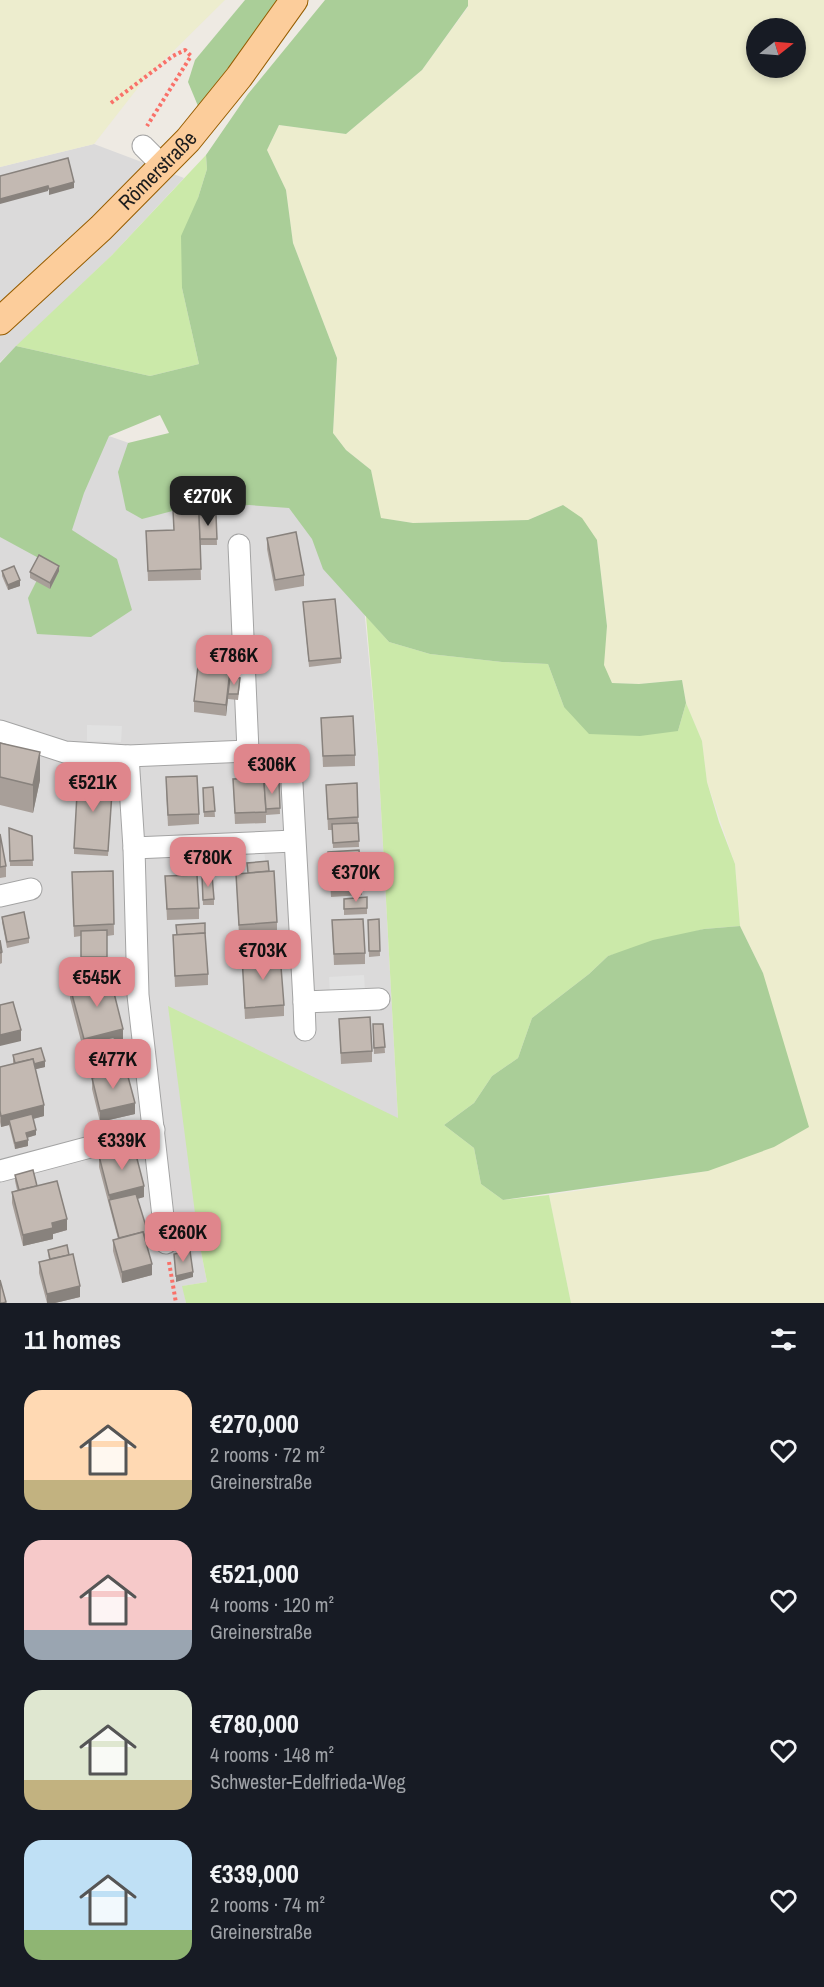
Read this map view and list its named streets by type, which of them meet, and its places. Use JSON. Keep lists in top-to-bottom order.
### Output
{
  "streets": {
    "main road": ["Römerstraße"]
  },
  "north": "right",
  "page": {
    "price": [
      "€270K",
      "€786K",
      "€306K",
      "€521K",
      "€780K",
      "€370K",
      "€703K",
      "€545K",
      "€477K",
      "€339K",
      "€260K"
    ],
    "heading": "11 homes",
    "list": [
      {
        "name": "€270,000",
        "note": "2 rooms · 72 m² · Greinerstraße"
      },
      {
        "name": "€521,000",
        "note": "4 rooms · 120 m² · Greinerstraße"
      },
      {
        "name": "€780,000",
        "note": "4 rooms · 148 m² · Schwester-Edelfrieda-Weg"
      },
      {
        "name": "€339,000",
        "note": "2 rooms · 74 m² · Greinerstraße"
      }
    ]
  }
}
